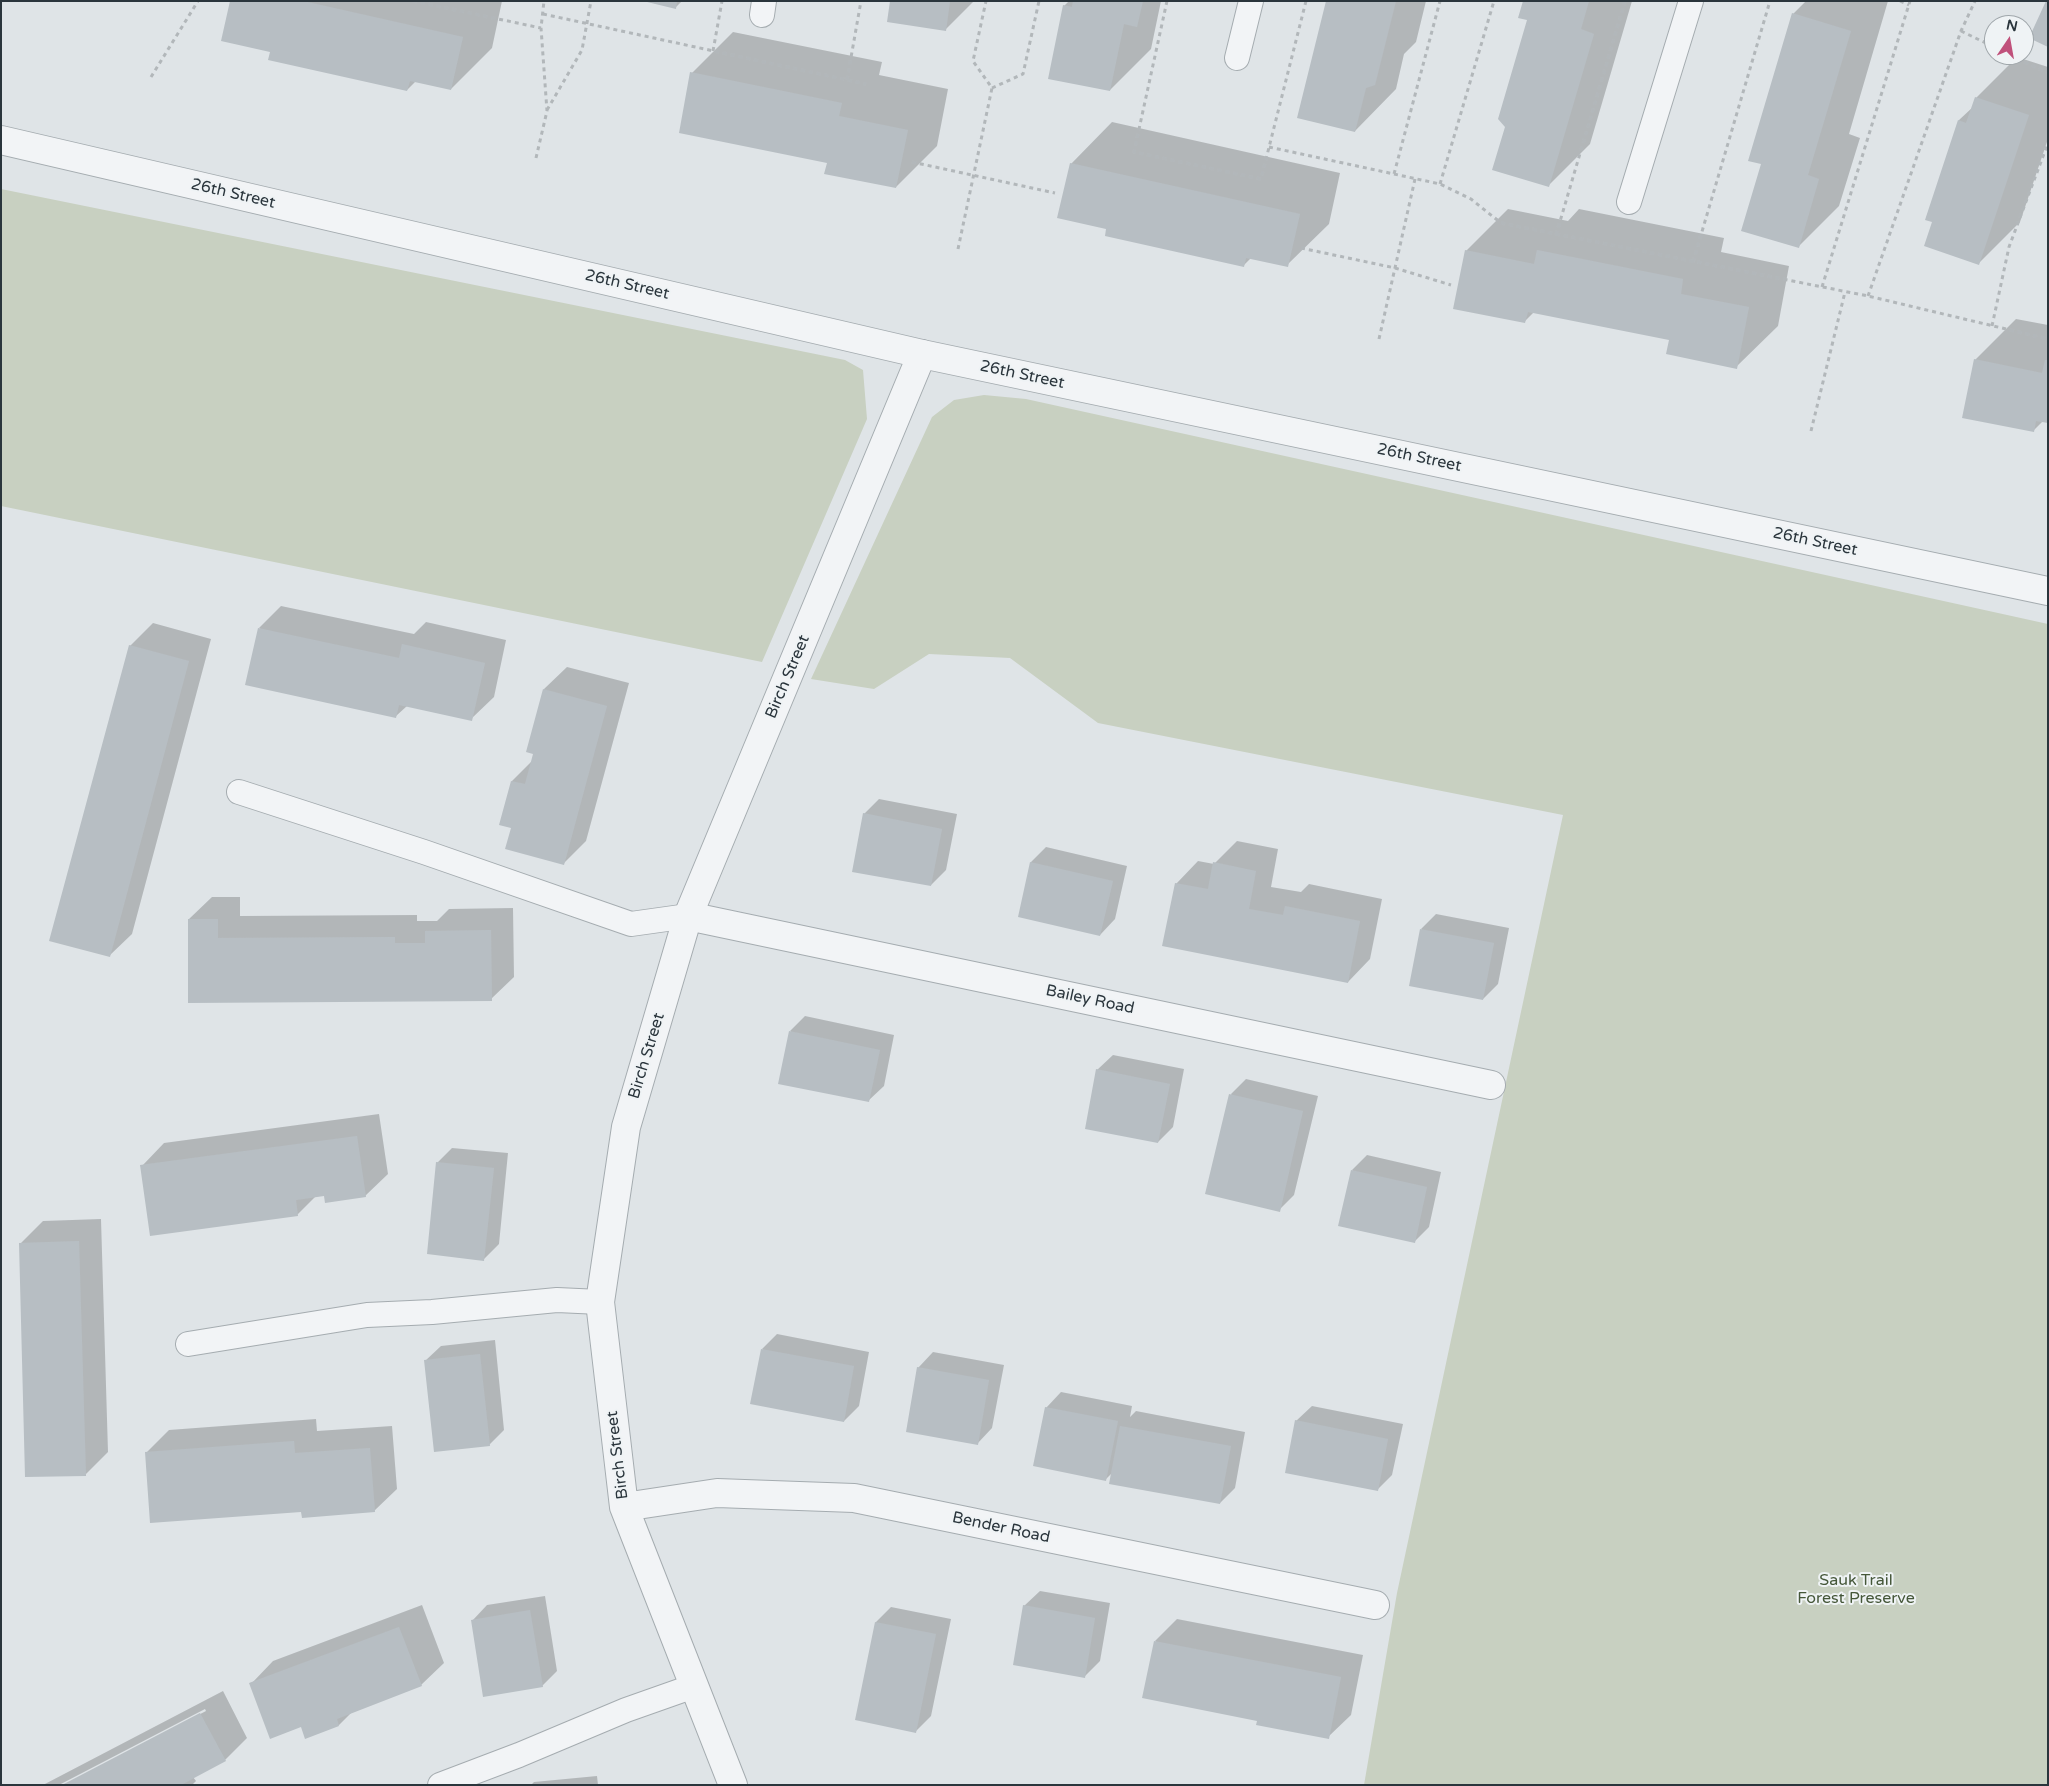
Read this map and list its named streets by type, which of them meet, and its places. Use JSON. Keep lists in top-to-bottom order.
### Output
{
  "streets": {
    "street": [
      "26th Street",
      "Birch Street",
      "Bailey Road",
      "Bender Road"
    ]
  },
  "crossings": [
    ["26th Street", "Birch Street"],
    ["Birch Street", "Bailey Road"],
    ["Birch Street", "Bender Road"]
  ],
  "parks": ["Sauk Trail Forest Preserve"],
  "north": "top"
}
